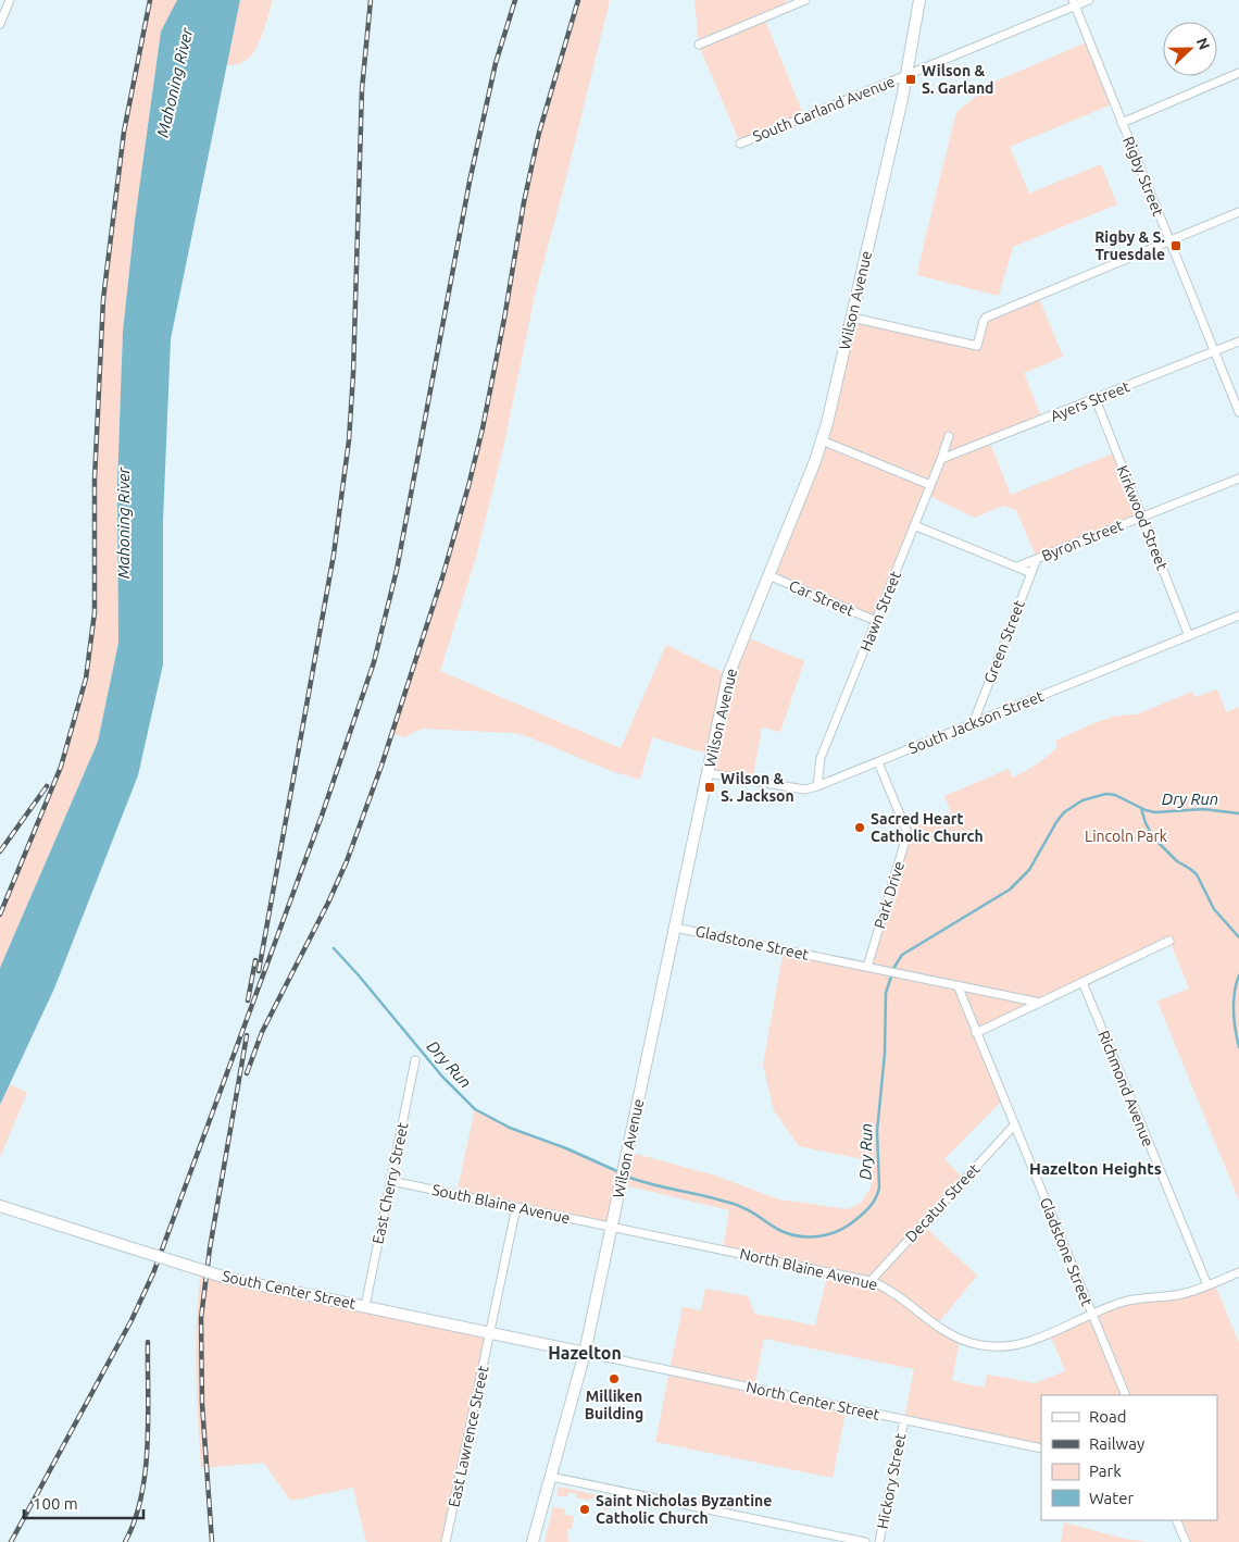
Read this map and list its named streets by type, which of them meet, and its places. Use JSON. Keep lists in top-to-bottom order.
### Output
{
  "streets": {
    "main road": ["Wilson Avenue", "South Center Street"],
    "street": [
      "South Garland Avenue",
      "Rigby Street",
      "Ayers Street",
      "Kirkwood Street",
      "Byron Street",
      "Car Street",
      "Hawn Street",
      "Green Street",
      "South Jackson Street",
      "Park Drive",
      "Gladstone Street",
      "Richmond Avenue",
      "East Cherry Street",
      "Decatur Street",
      "South Blaine Avenue",
      "North Blaine Avenue",
      "North Center Street",
      "East Lawrence Street",
      "Hickory Street"
    ]
  },
  "crossings": [
    ["South Garland Avenue", "Rigby Street"],
    ["South Garland Avenue", "Wilson Avenue"],
    ["Rigby Street", "Ayers Street"],
    ["Wilson Avenue", "Car Street"],
    ["Wilson Avenue", "South Jackson Street"],
    ["Wilson Avenue", "Gladstone Street"],
    ["Wilson Avenue", "South Blaine Avenue"],
    ["Wilson Avenue", "North Blaine Avenue"],
    ["Wilson Avenue", "South Center Street"],
    ["Wilson Avenue", "North Center Street"],
    ["Ayers Street", "Kirkwood Street"],
    ["Ayers Street", "Hawn Street"],
    ["Kirkwood Street", "Byron Street"],
    ["Kirkwood Street", "South Jackson Street"],
    ["Byron Street", "Hawn Street"],
    ["Byron Street", "Green Street"],
    ["Car Street", "Hawn Street"],
    ["Hawn Street", "South Jackson Street"],
    ["Green Street", "South Jackson Street"],
    ["South Jackson Street", "Park Drive"],
    ["Park Drive", "Gladstone Street"],
    ["Gladstone Street", "Decatur Street"],
    ["Gladstone Street", "North Blaine Avenue"],
    ["Richmond Avenue", "North Blaine Avenue"],
    ["East Cherry Street", "South Blaine Avenue"],
    ["East Cherry Street", "South Center Street"],
    ["Decatur Street", "North Blaine Avenue"],
    ["South Blaine Avenue", "North Blaine Avenue"],
    ["South Blaine Avenue", "East Lawrence Street"],
    ["South Center Street", "North Center Street"],
    ["South Center Street", "East Lawrence Street"],
    ["North Center Street", "Hickory Street"]
  ],
  "districts": ["Hazelton Heights", "Hazelton"],
  "water": ["Mahoning River", "Dry Run"],
  "parks": ["Lincoln Park"],
  "places": {
    "transit": ["Wilson & S. Garland", "Rigby & S. Truesdale", "Wilson & S. Jackson"],
    "other": ["Sacred Heart Catholic Church", "Milliken Building", "Saint Nicholas Byzantine Catholic Church"]
  },
  "legend": [
    "Road",
    "Railway",
    "Park",
    "Water"
  ],
  "scale_bar": "100 m",
  "north": "right"
}
